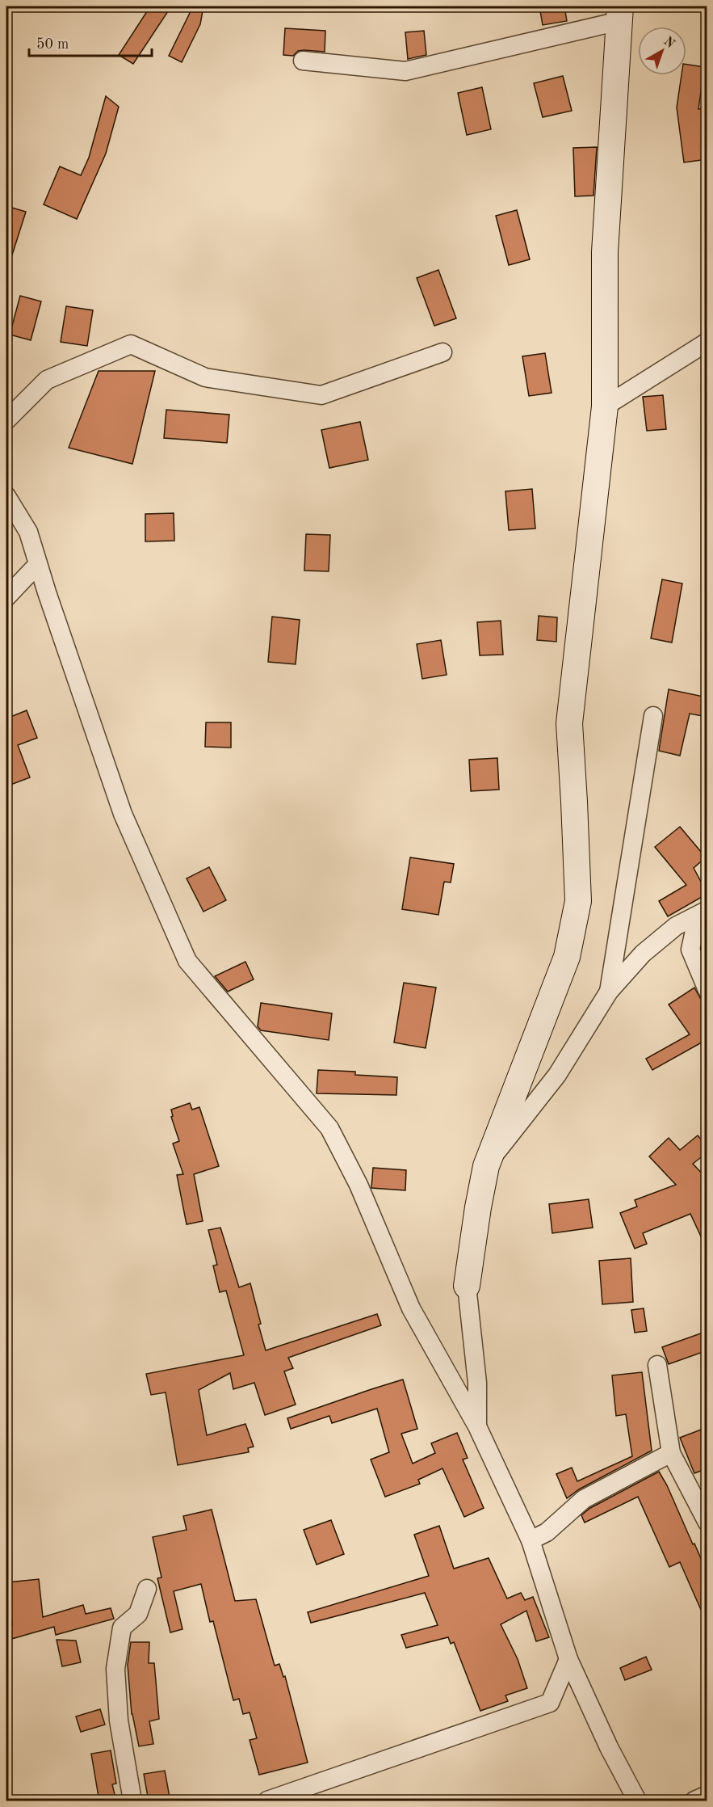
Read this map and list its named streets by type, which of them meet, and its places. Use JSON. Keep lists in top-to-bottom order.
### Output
{
  "scale_bar": "50 m",
  "north": "top right"
}
